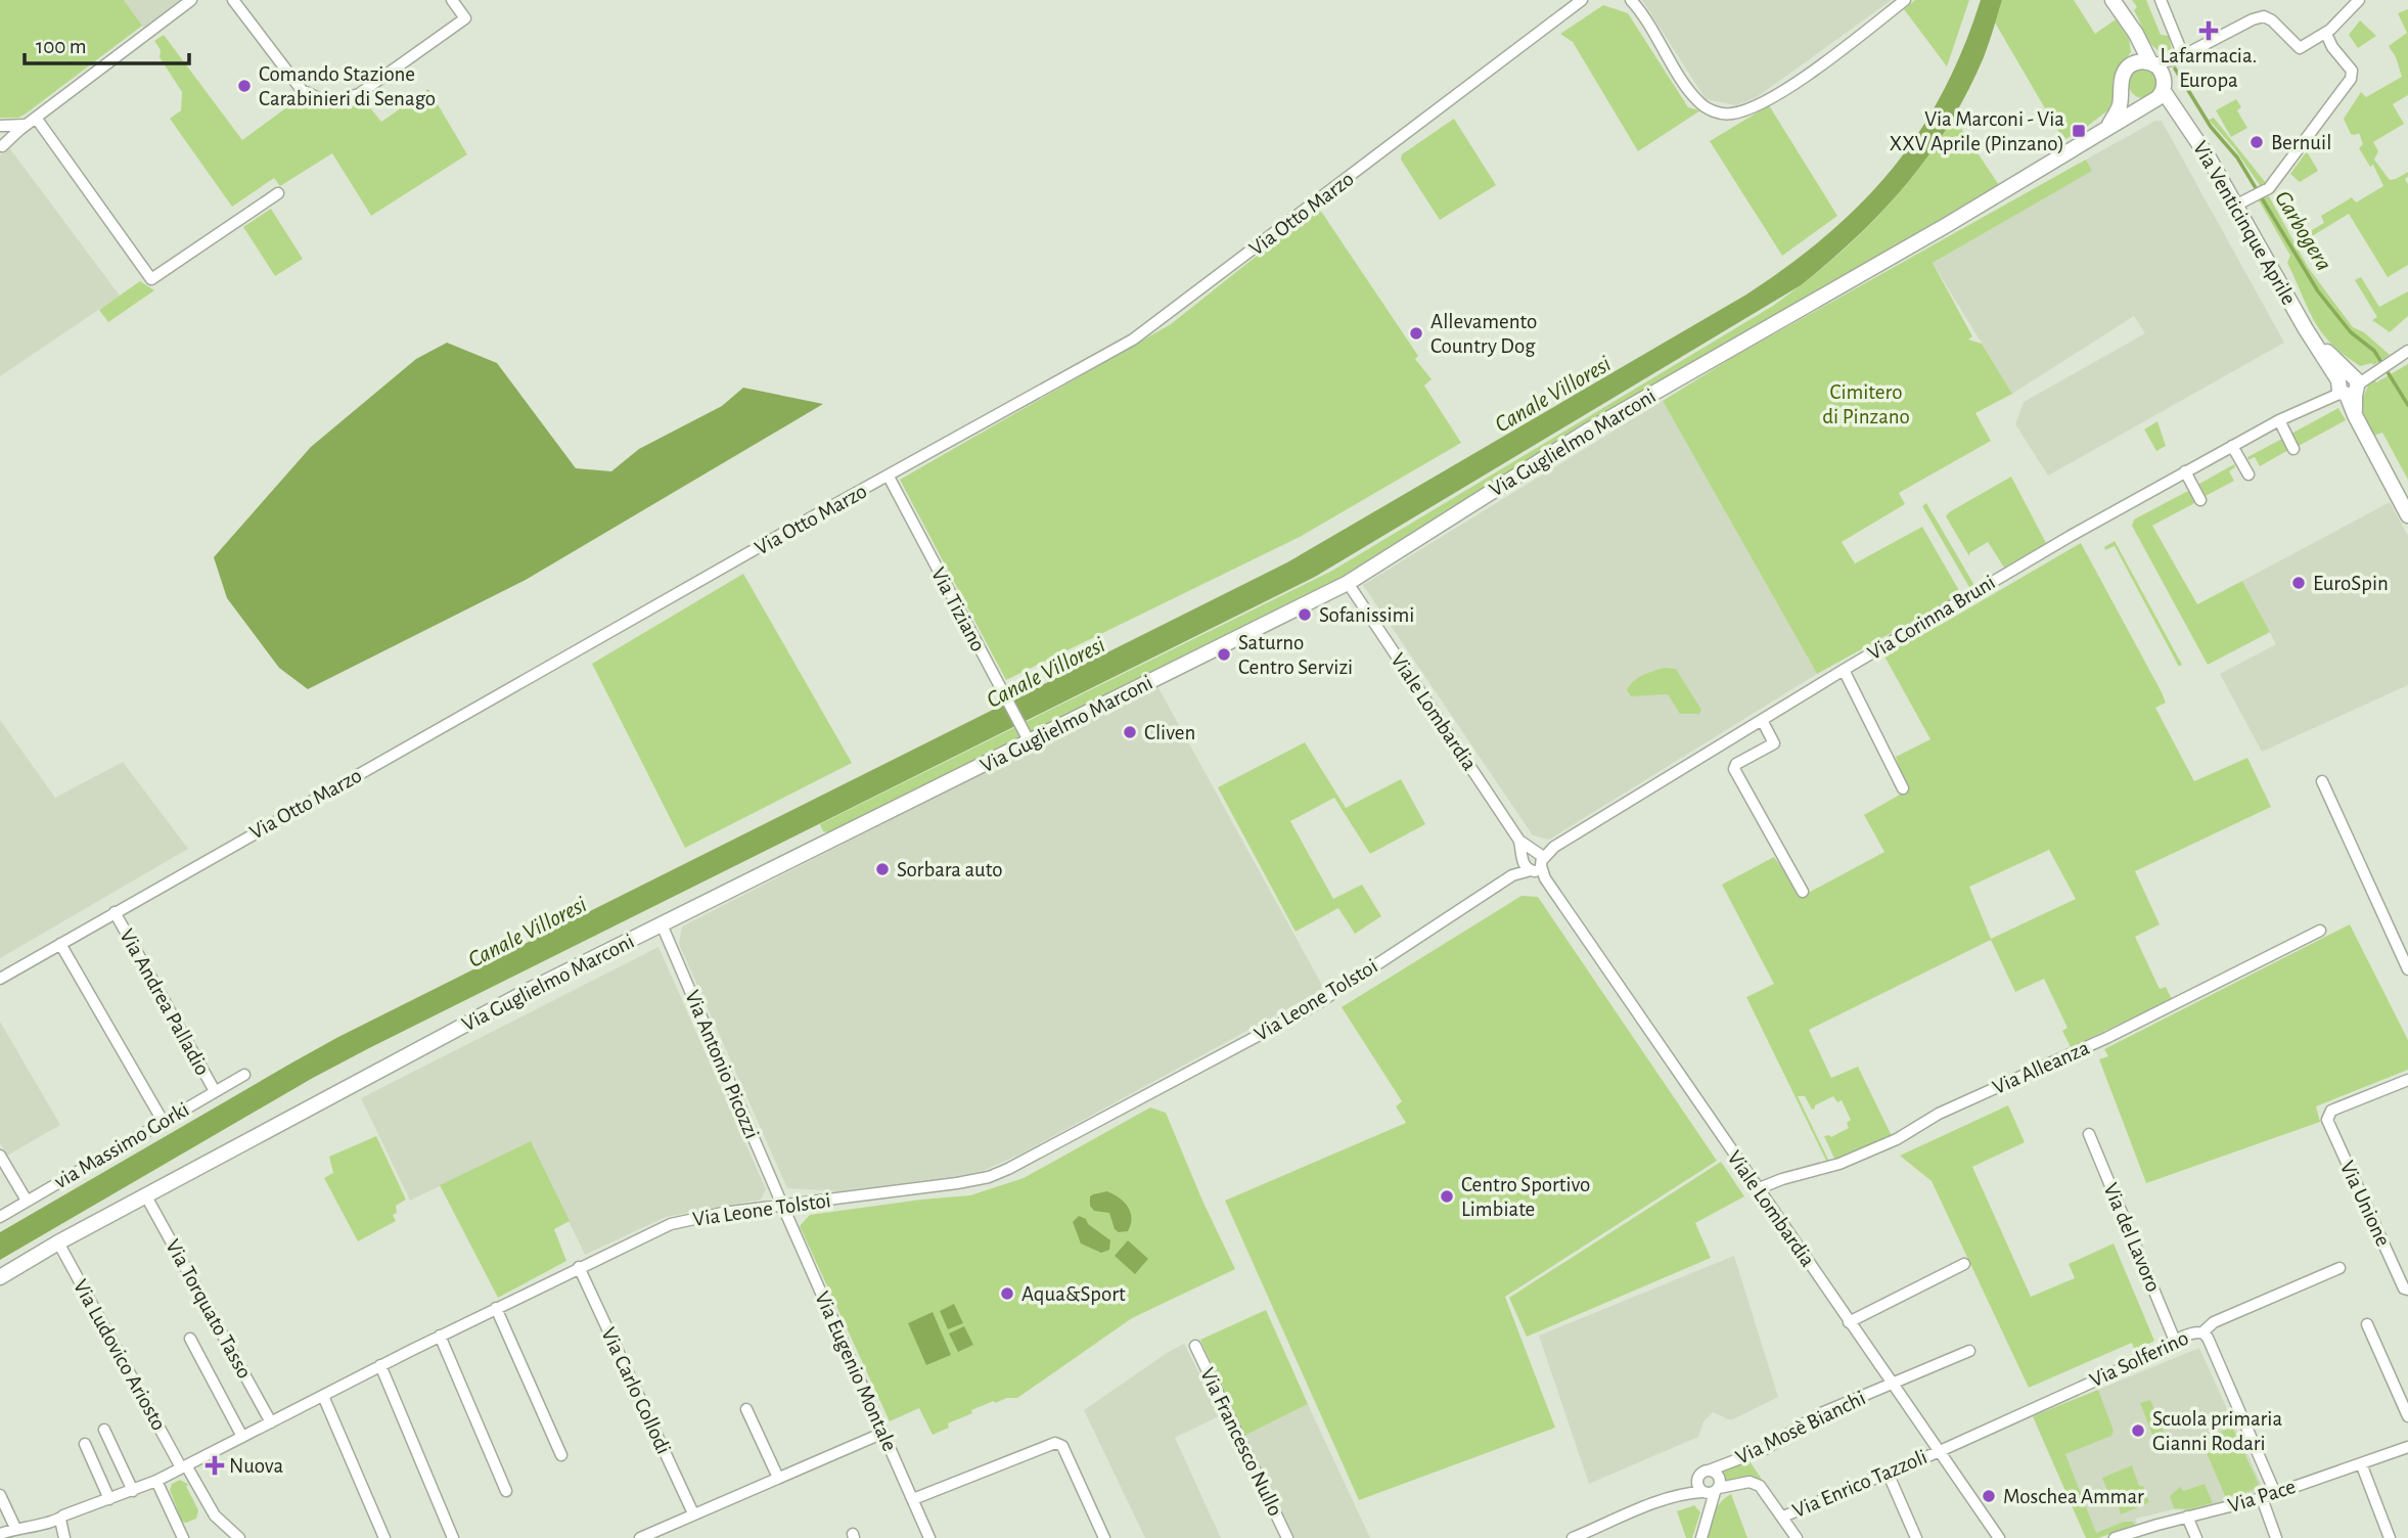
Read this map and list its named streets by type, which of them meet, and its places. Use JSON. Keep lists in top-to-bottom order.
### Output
{
  "streets": {
    "street": [
      "Via Otto Marzo",
      "Via Venticinque Aprile",
      "Via Guglielmo Marconi",
      "Via Tiziano",
      "Via Corinna Bruni",
      "Viale Lombardia",
      "Via Leone Tolstoi",
      "Via Andrea Palladio",
      "Via Antonio Picozzi",
      "Via Alleanza",
      "via Massimo Gorki",
      "Via Unione",
      "Via del Lavoro",
      "Via Torquato Tasso",
      "Via Ludovico Ariosto",
      "Via Solferino",
      "Via Eugenio Montale",
      "Via Carlo Collodi",
      "Via Mosè Bianchi",
      "Via Francesco Nullo",
      "Via Enrico Tazzoli",
      "Via Pace"
    ]
  },
  "crossings": [
    ["Via Otto Marzo", "Via Tiziano"],
    ["Via Otto Marzo", "Via Andrea Palladio"],
    ["Via Venticinque Aprile", "Via Guglielmo Marconi"],
    ["Via Venticinque Aprile", "Via Corinna Bruni"],
    ["Via Guglielmo Marconi", "Via Tiziano"],
    ["Via Guglielmo Marconi", "Viale Lombardia"],
    ["Via Guglielmo Marconi", "Via Antonio Picozzi"],
    ["Via Guglielmo Marconi", "Via Torquato Tasso"],
    ["Via Guglielmo Marconi", "Via Ludovico Ariosto"],
    ["Via Corinna Bruni", "Viale Lombardia"],
    ["Via Corinna Bruni", "Via Leone Tolstoi"],
    ["Viale Lombardia", "Via Leone Tolstoi"],
    ["Viale Lombardia", "Via Alleanza"],
    ["Viale Lombardia", "Via Solferino"],
    ["Viale Lombardia", "Via Mosè Bianchi"],
    ["Viale Lombardia", "Via Enrico Tazzoli"],
    ["Via Leone Tolstoi", "Via Antonio Picozzi"],
    ["Via Leone Tolstoi", "Via Torquato Tasso"],
    ["Via Leone Tolstoi", "Via Ludovico Ariosto"],
    ["Via Leone Tolstoi", "Via Eugenio Montale"],
    ["Via Leone Tolstoi", "Via Carlo Collodi"],
    ["Via Andrea Palladio", "via Massimo Gorki"],
    ["Via Antonio Picozzi", "Via Eugenio Montale"],
    ["Via del Lavoro", "Via Solferino"],
    ["Via Solferino", "Via Enrico Tazzoli"]
  ],
  "water": ["Garbogera", "Canale Villoresi"],
  "parks": ["Cimitero di Pinzano"],
  "places": {
    "health": ["Lafarmacia. Europa", "Nuova"],
    "other": [
      "Comando Stazione Carabinieri di Senago",
      "Bernuil",
      "Allevamento Country Dog",
      "EuroSpin",
      "Sofanissimi",
      "Saturno Centro Servizi",
      "Cliven",
      "Sorbara auto",
      "Centro Sportivo Limbiate",
      "Aqua&Sport",
      "Scuola primaria Gianni Rodari",
      "Moschea Ammar"
    ],
    "transit": ["Via Marconi - Via XXV Aprile (Pinzano)"]
  },
  "scale_bar": "100 m"
}
